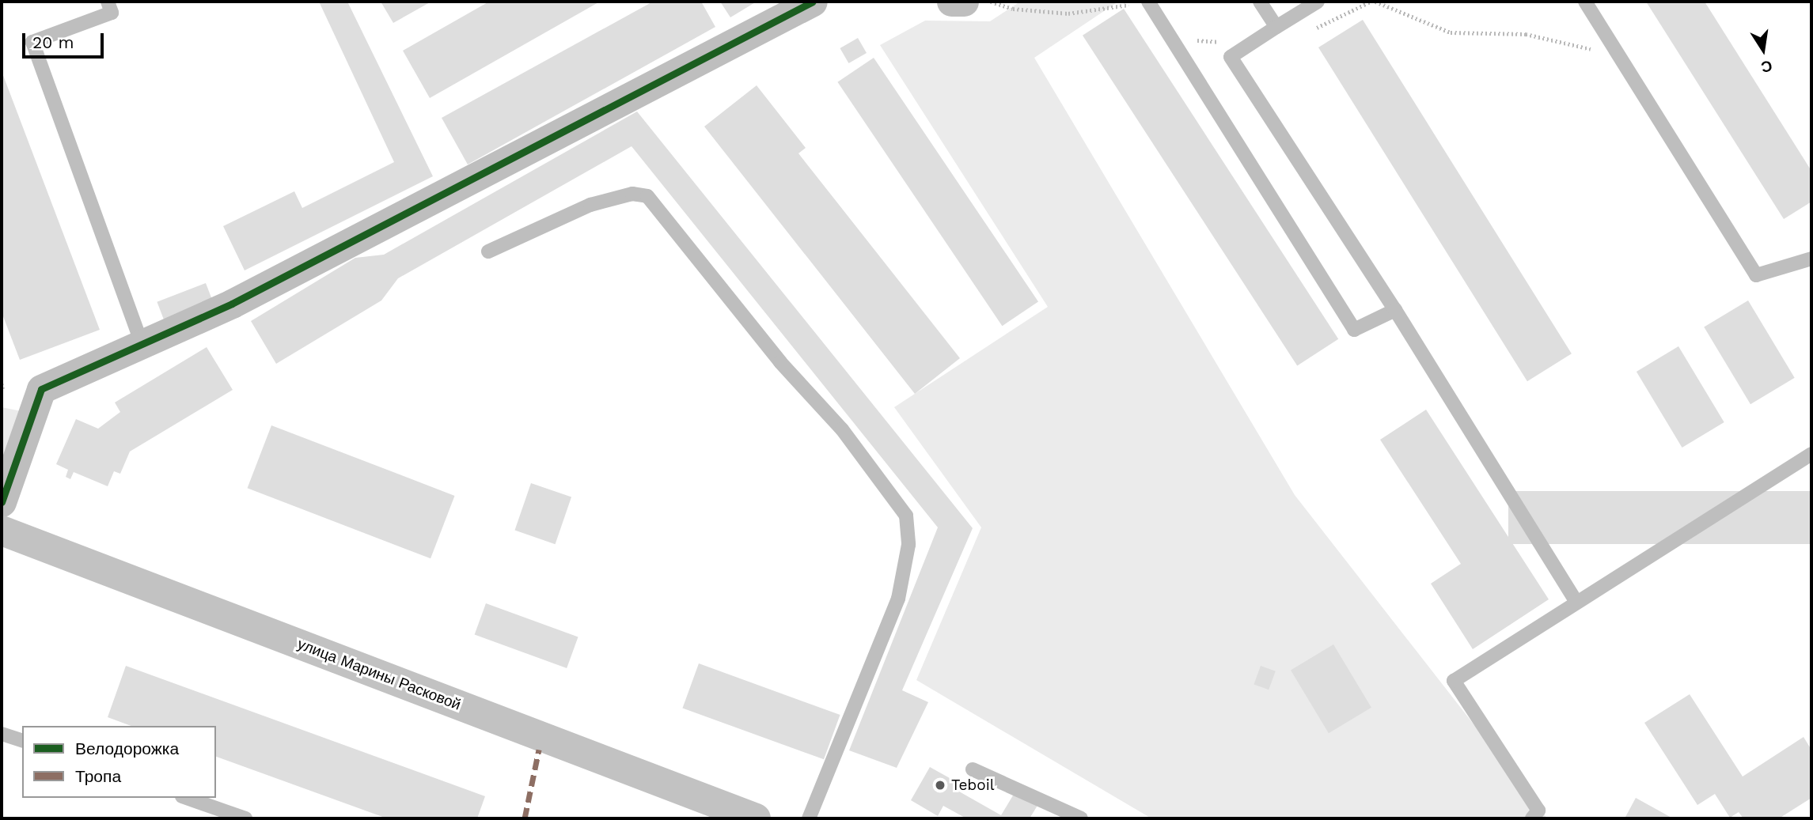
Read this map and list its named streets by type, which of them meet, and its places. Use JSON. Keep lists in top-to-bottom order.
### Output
{
  "streets": {
    "main road": ["улица Марины Расковой"]
  },
  "places": ["Teboil"],
  "legend": ["Велодорожка", "Тропа"],
  "scale_bar": "20 m",
  "north": "bottom"
}
